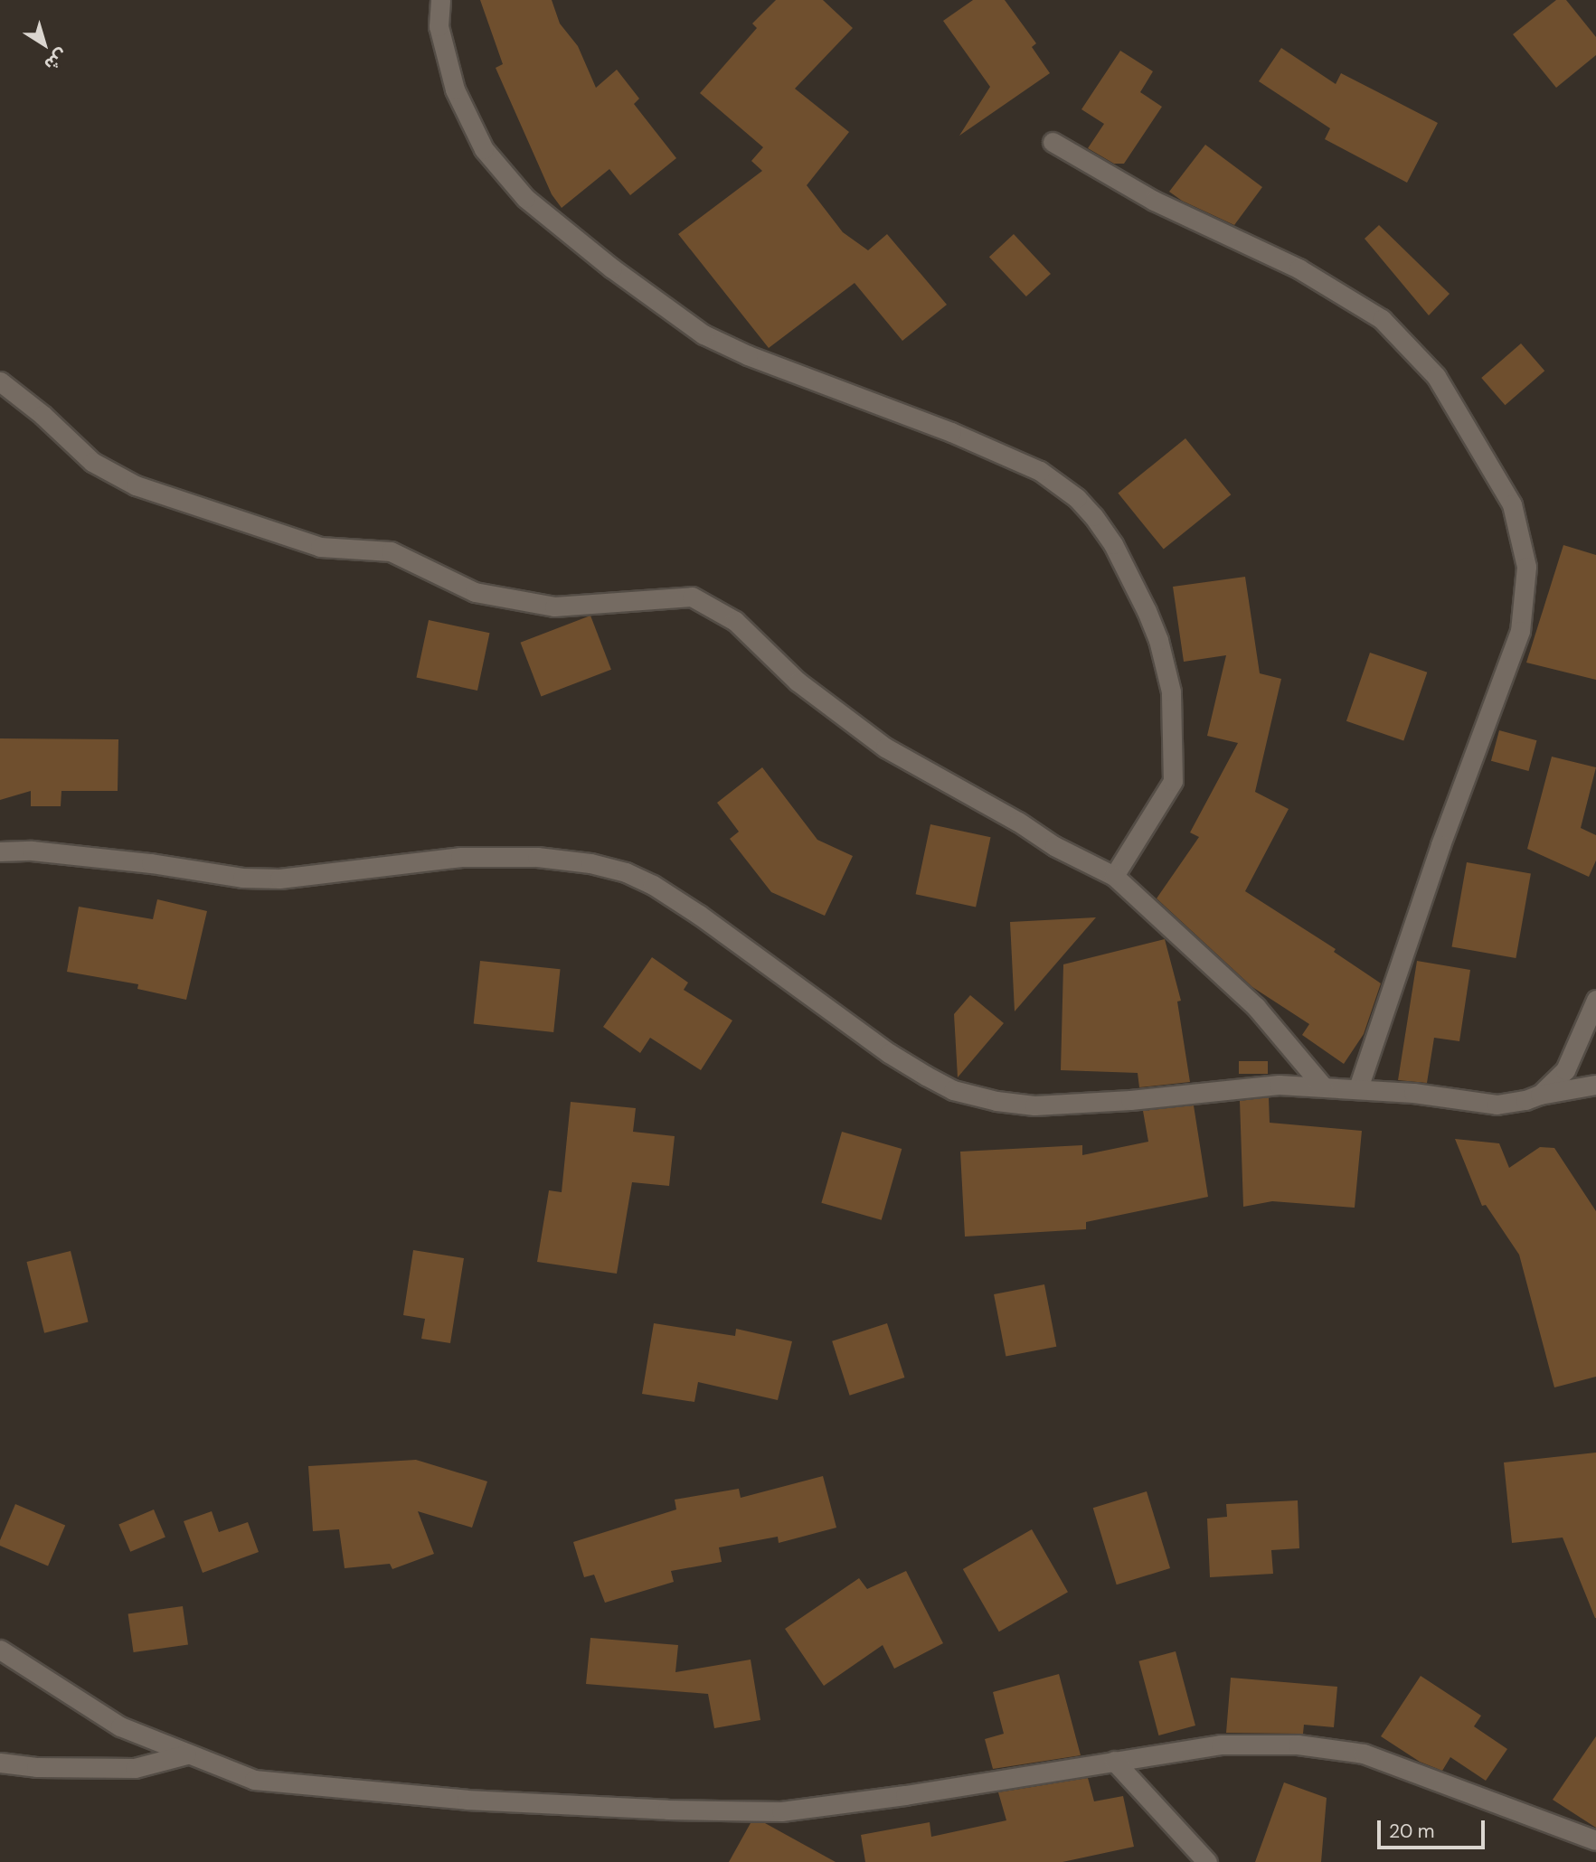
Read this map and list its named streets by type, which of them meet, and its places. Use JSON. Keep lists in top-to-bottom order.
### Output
{
  "scale_bar": "20 m",
  "north": "bottom right"
}
